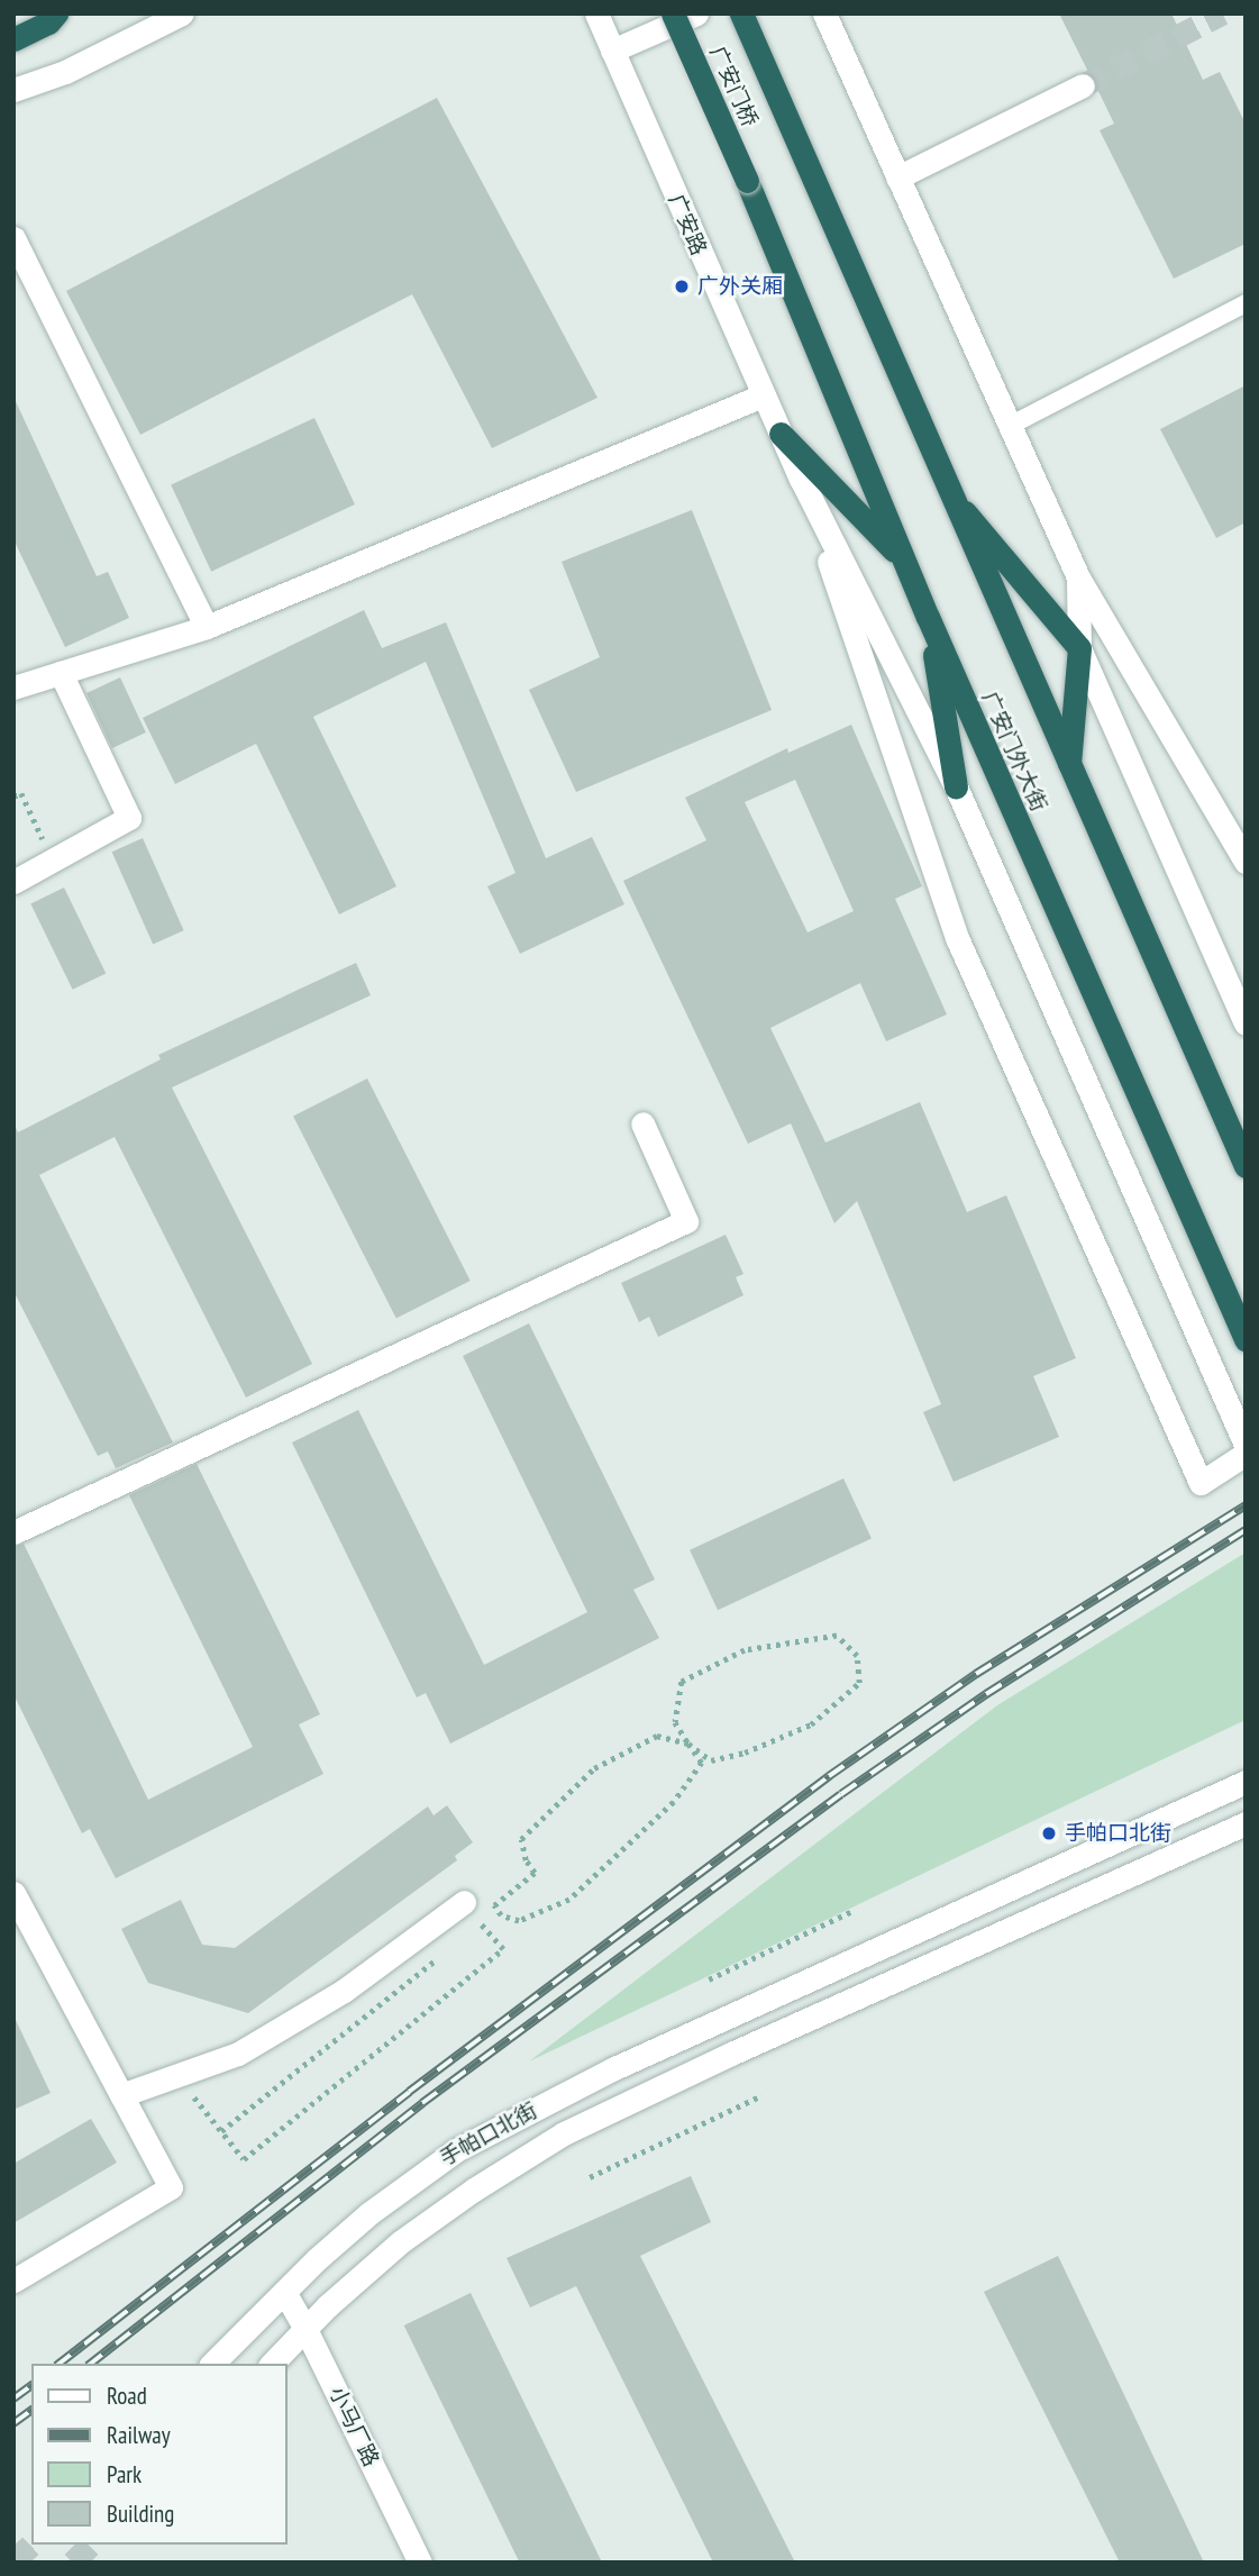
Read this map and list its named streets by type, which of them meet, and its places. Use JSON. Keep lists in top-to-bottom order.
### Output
{
  "streets": {
    "highway": ["广安门桥", "广安门外大街"],
    "street": ["广安路", "手帕口北街", "小马厂路"]
  },
  "crossings": [
    ["广安门桥", "广安门外大街"],
    ["手帕口北街", "小马厂路"]
  ],
  "places": ["广外关厢", "手帕口北街"],
  "legend": [
    "Road",
    "Railway",
    "Park",
    "Building"
  ]
}
